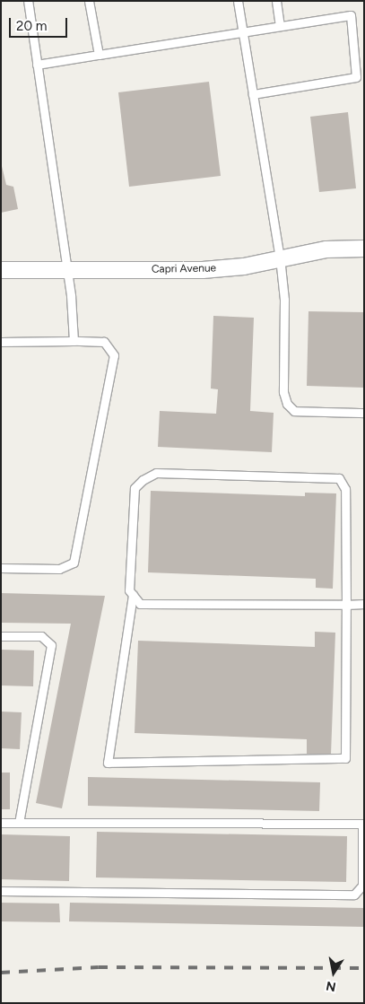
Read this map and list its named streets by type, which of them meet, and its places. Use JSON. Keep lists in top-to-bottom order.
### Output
{
  "streets": {
    "street": ["Capri Avenue"]
  },
  "scale_bar": "20 m",
  "north": "bottom"
}
